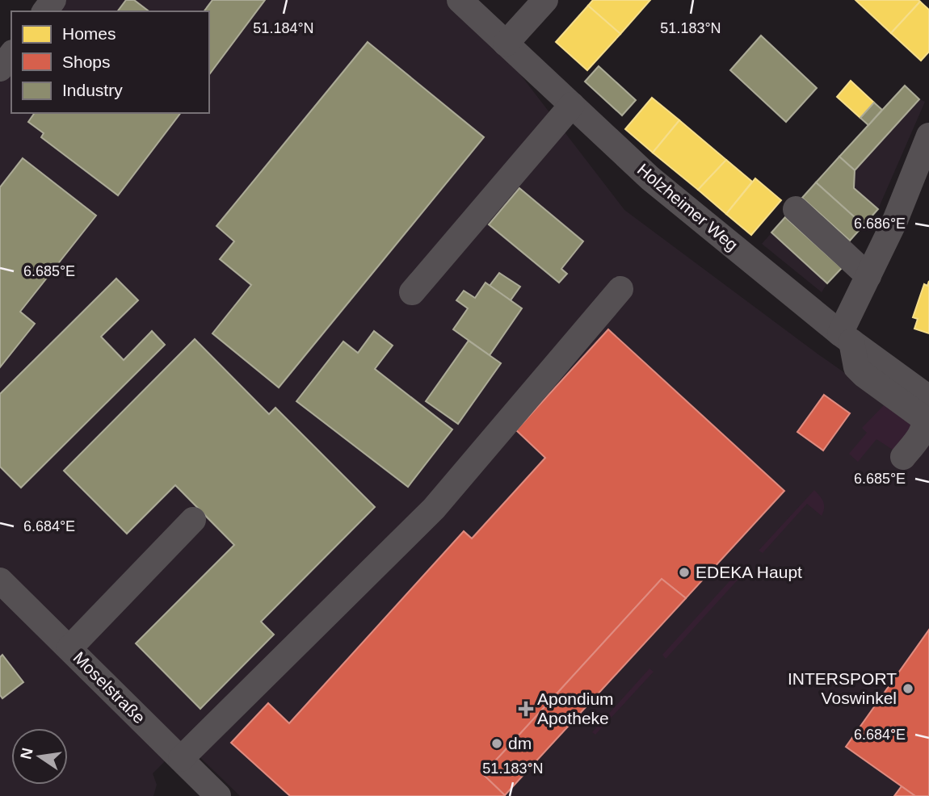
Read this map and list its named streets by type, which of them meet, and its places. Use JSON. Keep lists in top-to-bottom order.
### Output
{
  "streets": {
    "street": ["Holzheimer Weg", "Moselstraße"]
  },
  "places": {
    "other": ["EDEKA Haupt", "INTERSPORT Voswinkel", "dm"],
    "health": ["Apondium Apotheke"]
  },
  "legend": ["Homes", "Shops", "Industry"],
  "north": "left",
  "coordinates": [
    "51.184°N",
    "51.183°N",
    "6.686°E",
    "6.685°E",
    "6.684°E"
  ]
}
